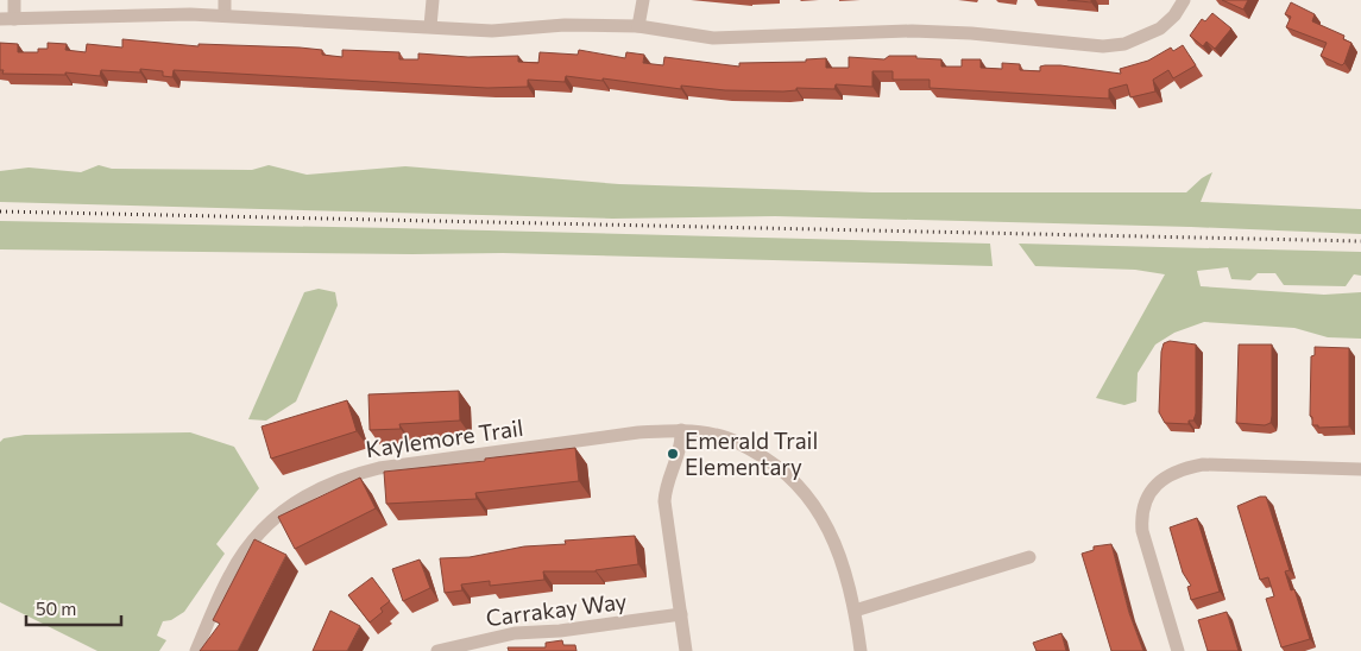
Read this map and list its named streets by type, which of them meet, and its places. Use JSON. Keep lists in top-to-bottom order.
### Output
{
  "streets": {
    "street": ["Kaylemore Trail", "Carrakay Way"]
  },
  "places": ["Emerald Trail Elementary"],
  "scale_bar": "50 m"
}
